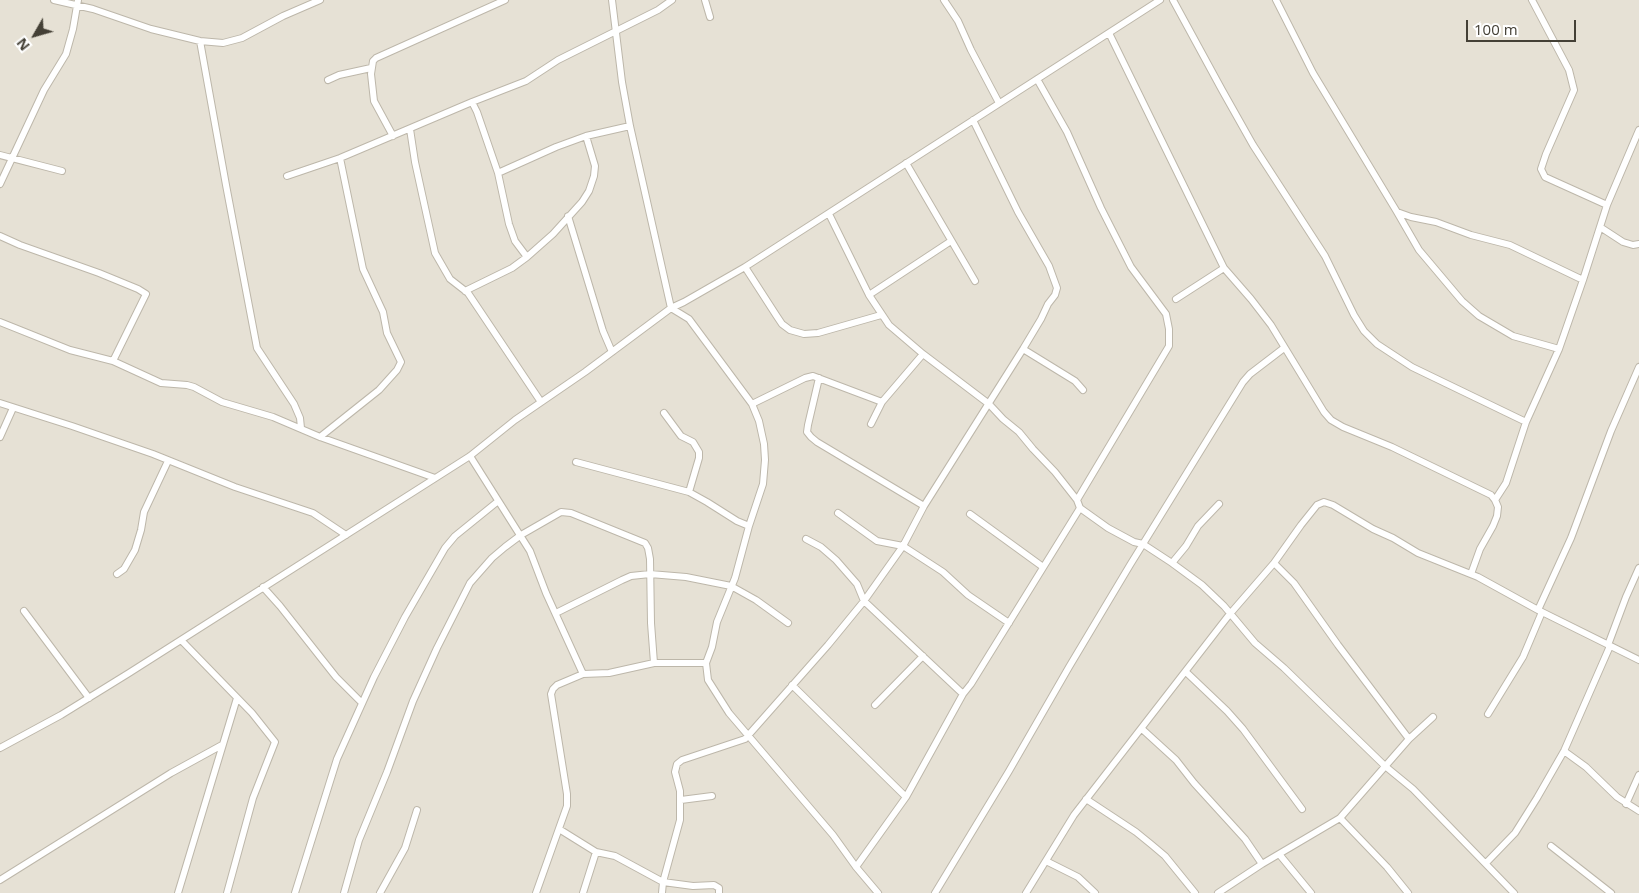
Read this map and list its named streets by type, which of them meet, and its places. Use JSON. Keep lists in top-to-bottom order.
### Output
{
  "scale_bar": "100 m",
  "north": "bottom left"
}
